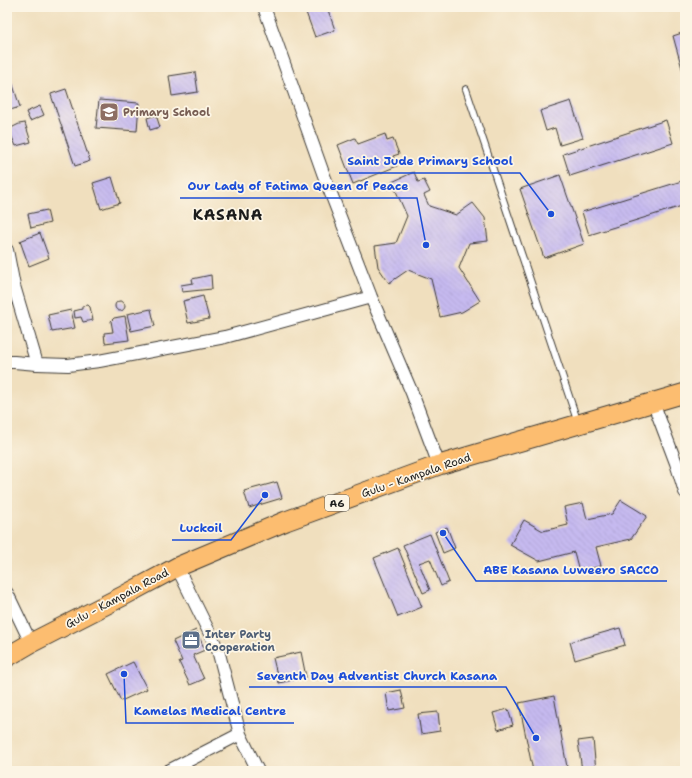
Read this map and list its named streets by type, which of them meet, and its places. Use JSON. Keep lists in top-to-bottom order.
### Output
{
  "streets": {
    "main road": ["Gulu - Kampala Road", "A6"]
  },
  "districts": ["KASANA"],
  "places": {
    "school or university": ["Primary School"],
    "other": [
      "Saint Jude Primary School",
      "Our Lady of Fatima Queen of Peace",
      "Luckoil",
      "ABE Kasana Luweero SACCO",
      "Kamelas Medical Centre",
      "Seventh Day Adventist Church Kasana"
    ],
    "office": ["Inter Party Cooperation"]
  }
}
